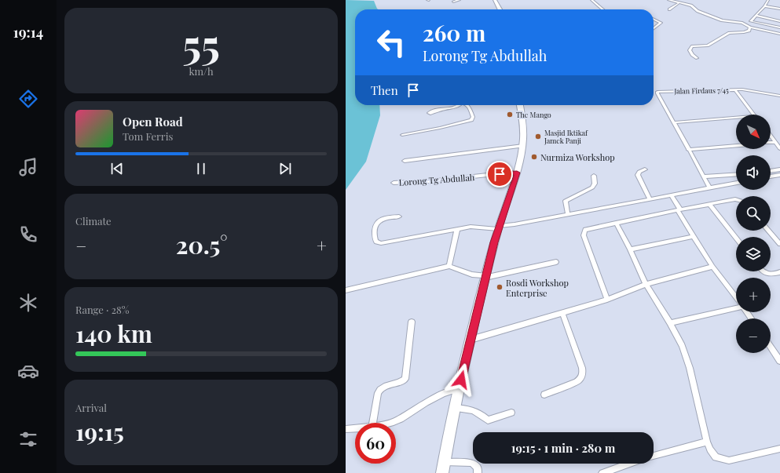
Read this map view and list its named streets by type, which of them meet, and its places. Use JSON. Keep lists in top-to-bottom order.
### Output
{
  "streets": {
    "street": ["Jalan Firdaus 7/45", "Lorong Tg Abdullah"]
  },
  "places": [
    "The Mango",
    "Masjid Iktikaf Jamek Panji",
    "Nurmiza Workshop",
    "Rosdi Workshop Enterprise"
  ],
  "north": "bottom right",
  "page": {
    "tabs": "19:14",
    "tile": [
      ["55", "km/h"],
      "Climate",
      ["Range · 28%", "140 km"],
      ["Arrival", "19:15"]
    ],
    "turn": ["260 m", "Lorong Tg Abdullah"],
    "then": "Then",
    "song": ["Open Road", "Tom Ferris"],
    "map_buttons": ["+", "−"],
    "heat": ["−", "20.5°", "+"],
    "limit": "60",
    "trip": "19:15 · 1 min · 280 m"
  }
}
